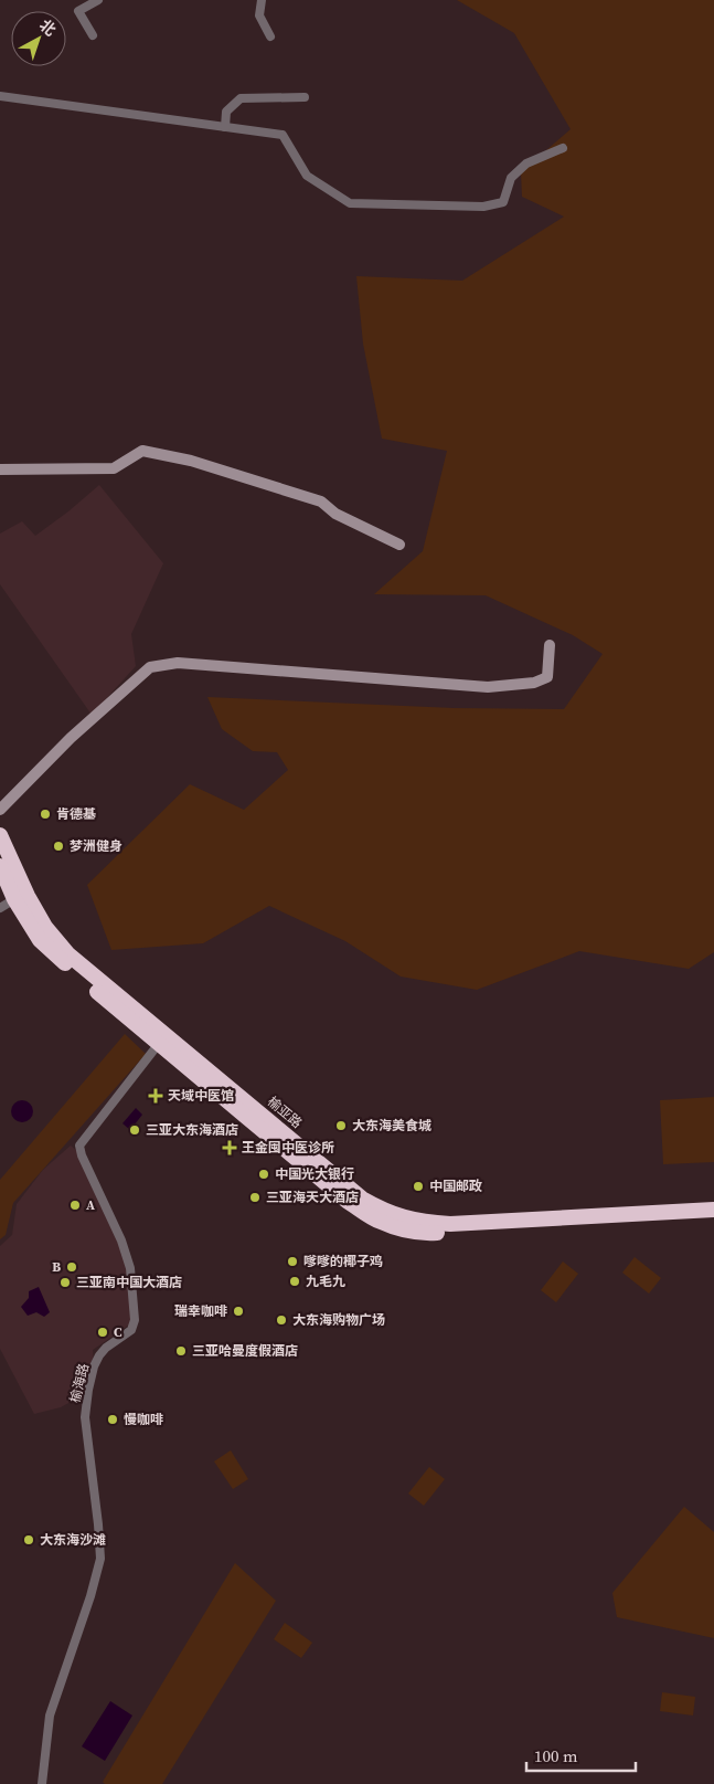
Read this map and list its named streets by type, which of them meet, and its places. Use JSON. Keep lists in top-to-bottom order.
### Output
{
  "streets": {
    "highway": ["榆亚路"],
    "street": ["榆海路"]
  },
  "crossings": [
    ["榆亚路", "榆海路"]
  ],
  "places": {
    "other": [
      "肯德基",
      "梦洲健身",
      "大东海美食城",
      "三亚大东海酒店",
      "中国光大银行",
      "中国邮政",
      "三亚海天大酒店",
      "A",
      "嗲嗲的椰子鸡",
      "B",
      "九毛九",
      "三亚南中国大酒店",
      "瑞幸咖啡",
      "大东海购物广场",
      "C",
      "三亚哈曼度假酒店",
      "慢咖啡",
      "大东海沙滩"
    ],
    "health": ["天域中医馆", "王金囤中医诊所"]
  },
  "scale_bar": "100 m",
  "north": "top right"
}
